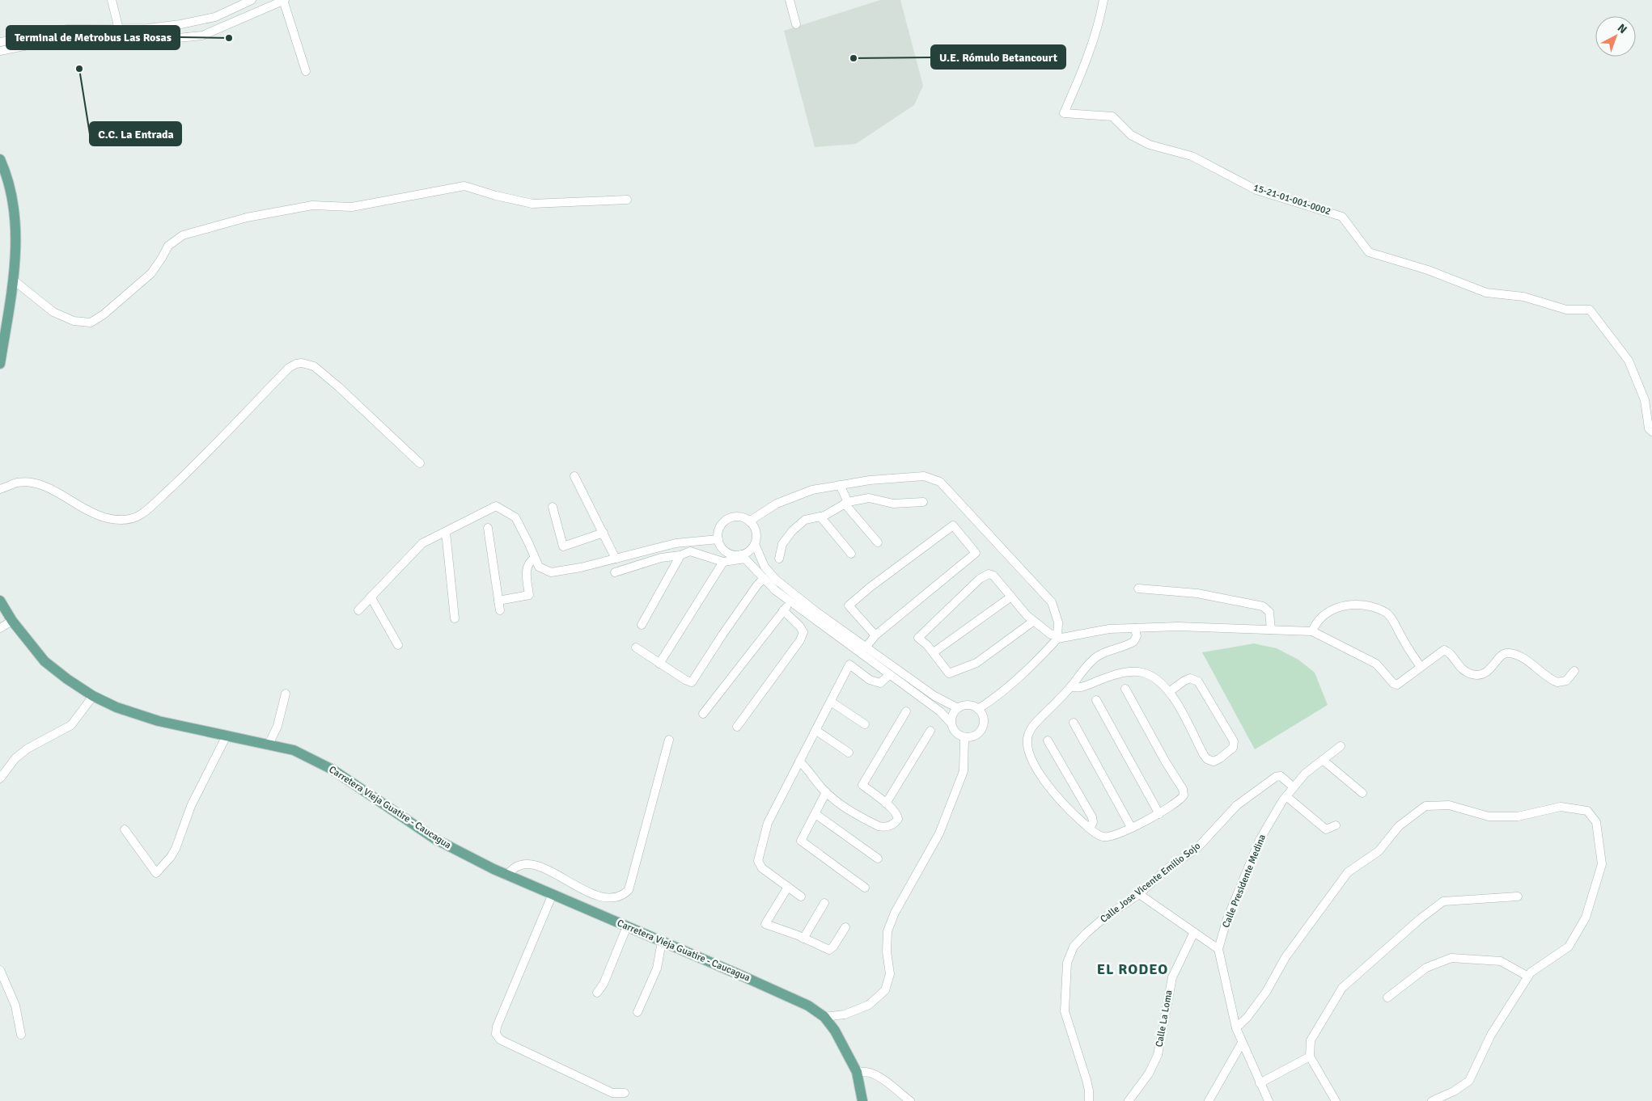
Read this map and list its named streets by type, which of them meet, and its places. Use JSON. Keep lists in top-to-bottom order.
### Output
{
  "streets": {
    "main road": ["Carretera Vieja Guatire - Caucagua"],
    "street": [
      "15-21-01-001-0002",
      "Calle Presidente Medina",
      "Calle Jose Vicente Emilio Sojo",
      "Calle La Loma"
    ]
  },
  "crossings": [
    ["Calle Presidente Medina", "Calle Jose Vicente Emilio Sojo"]
  ],
  "districts": ["EL RODEO"],
  "places": ["Terminal de Metrobus Las Rosas", "U.E. Rómulo Betancourt", "C.C. La Entrada"],
  "north": "top right"
}
